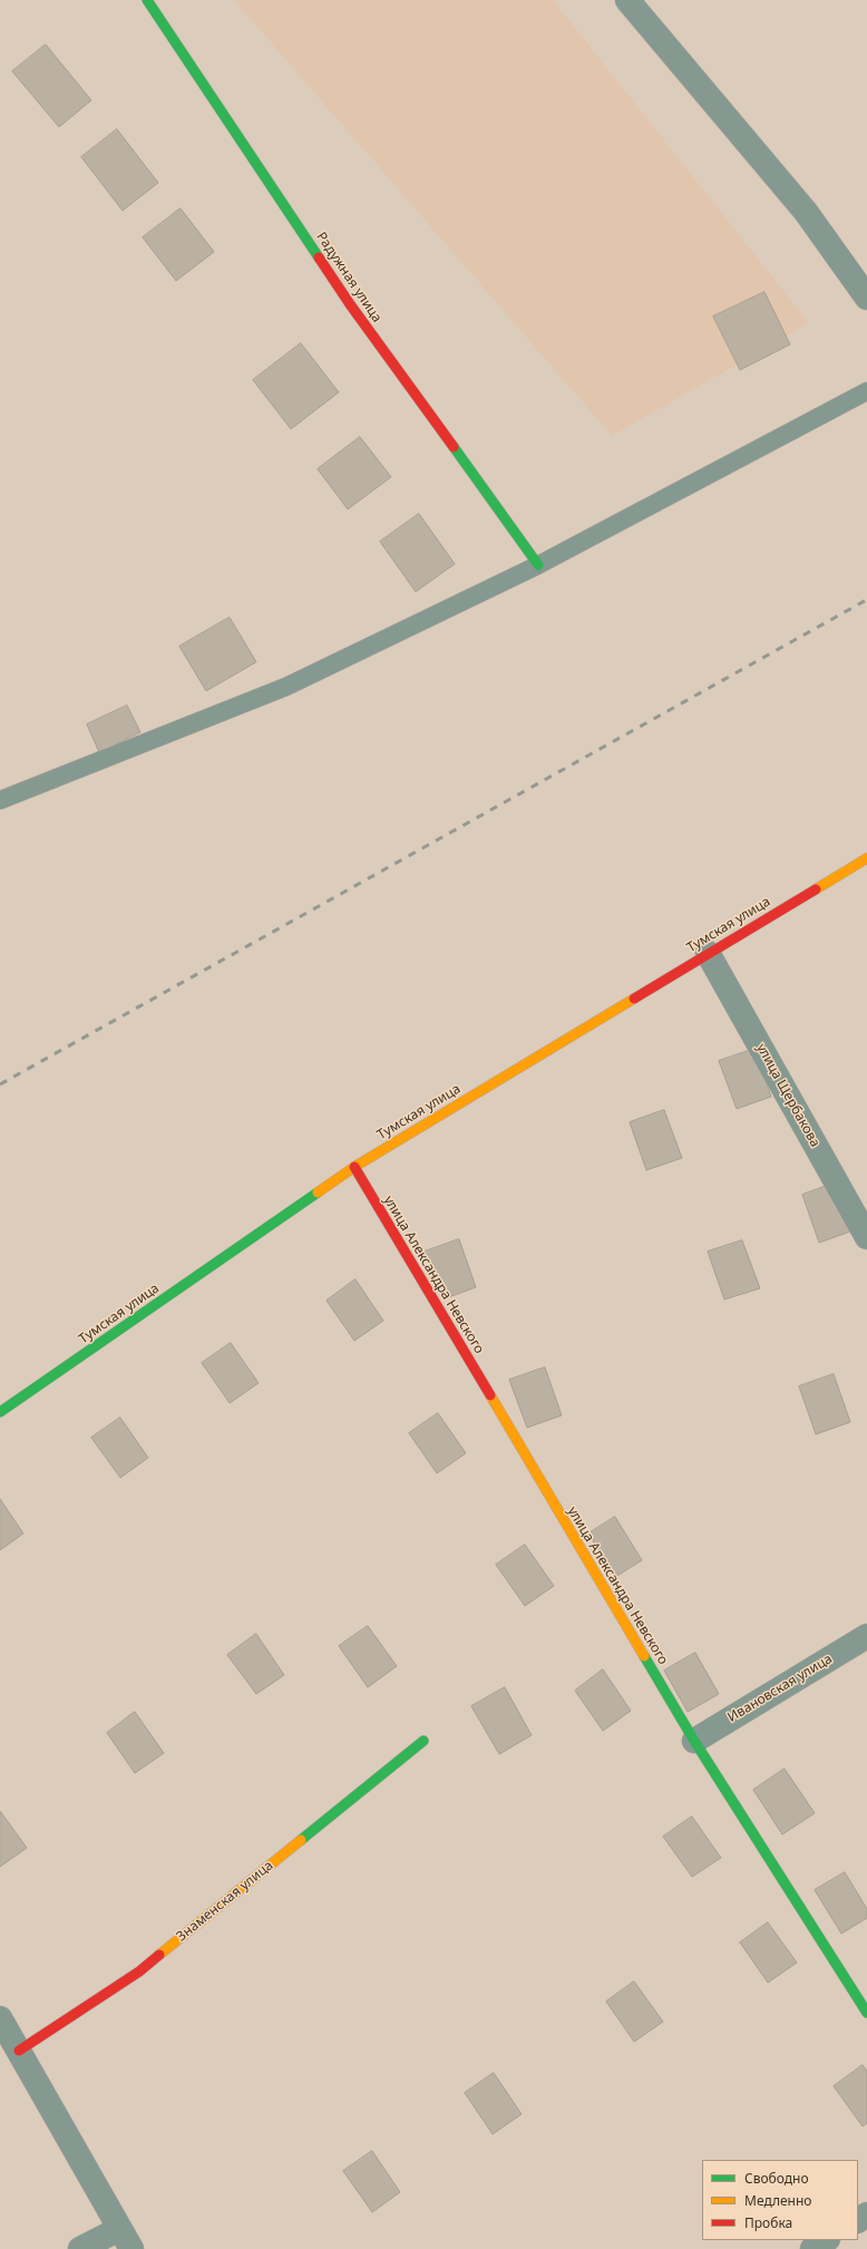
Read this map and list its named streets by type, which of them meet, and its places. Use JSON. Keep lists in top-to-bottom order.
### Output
{
  "streets": {
    "street": [
      "Радужная улица",
      "Тумская улица",
      "улица Щербакова",
      "улица Александра Невского",
      "Ивановская улица",
      "Знаменская улица"
    ]
  },
  "crossings": [
    ["Тумская улица", "улица Щербакова"],
    ["Тумская улица", "улица Александра Невского"],
    ["улица Александра Невского", "Ивановская улица"]
  ],
  "legend": ["Свободно", "Медленно", "Пробка"]
}
